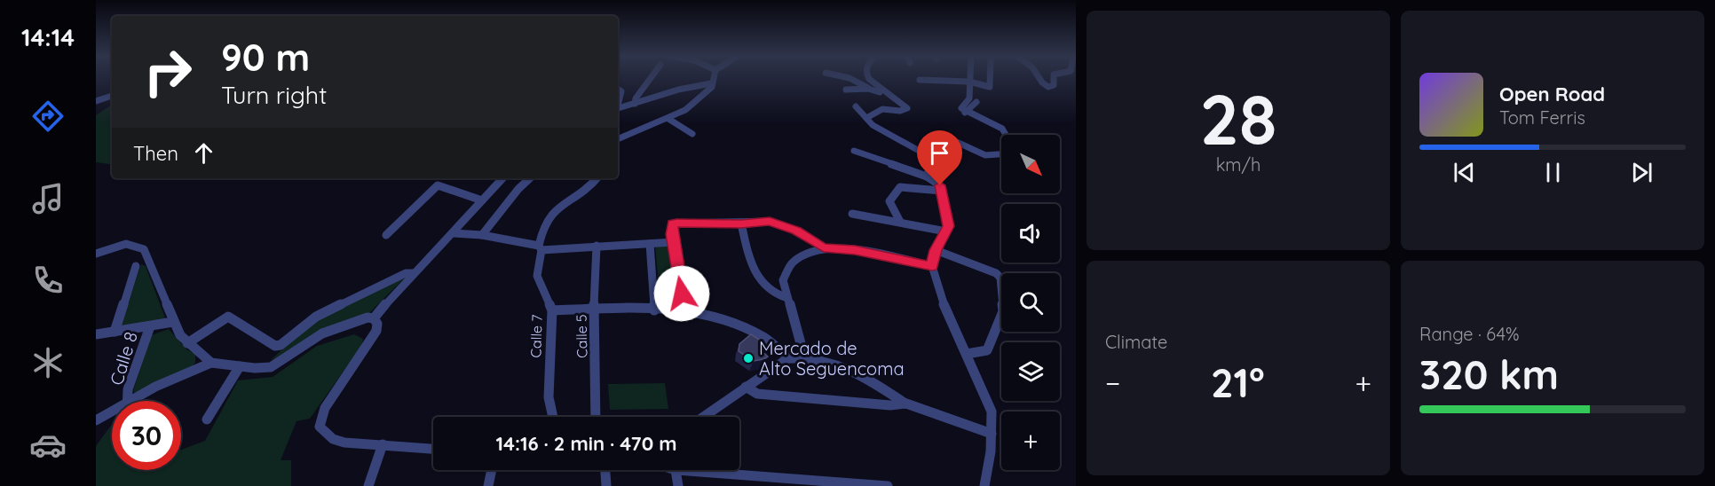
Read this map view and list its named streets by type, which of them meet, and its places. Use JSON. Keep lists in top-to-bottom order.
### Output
{
  "streets": {
    "street": ["Calle 7", "Calle 5", "Calle 8"]
  },
  "places": ["Mercado de Alto Seguencoma"],
  "north": "bottom right",
  "page": {
    "tabs": "14:14",
    "tile": [
      ["28", "km/h"],
      "Climate",
      ["Range · 64%", "320 km"]
    ],
    "turn": ["90 m", "Turn right"],
    "song": ["Open Road", "Tom Ferris"],
    "then": "Then",
    "map_buttons": "+",
    "heat": ["−", "21°", "+"],
    "limit": "30",
    "trip": "14:16 · 2 min · 470 m"
  }
}
